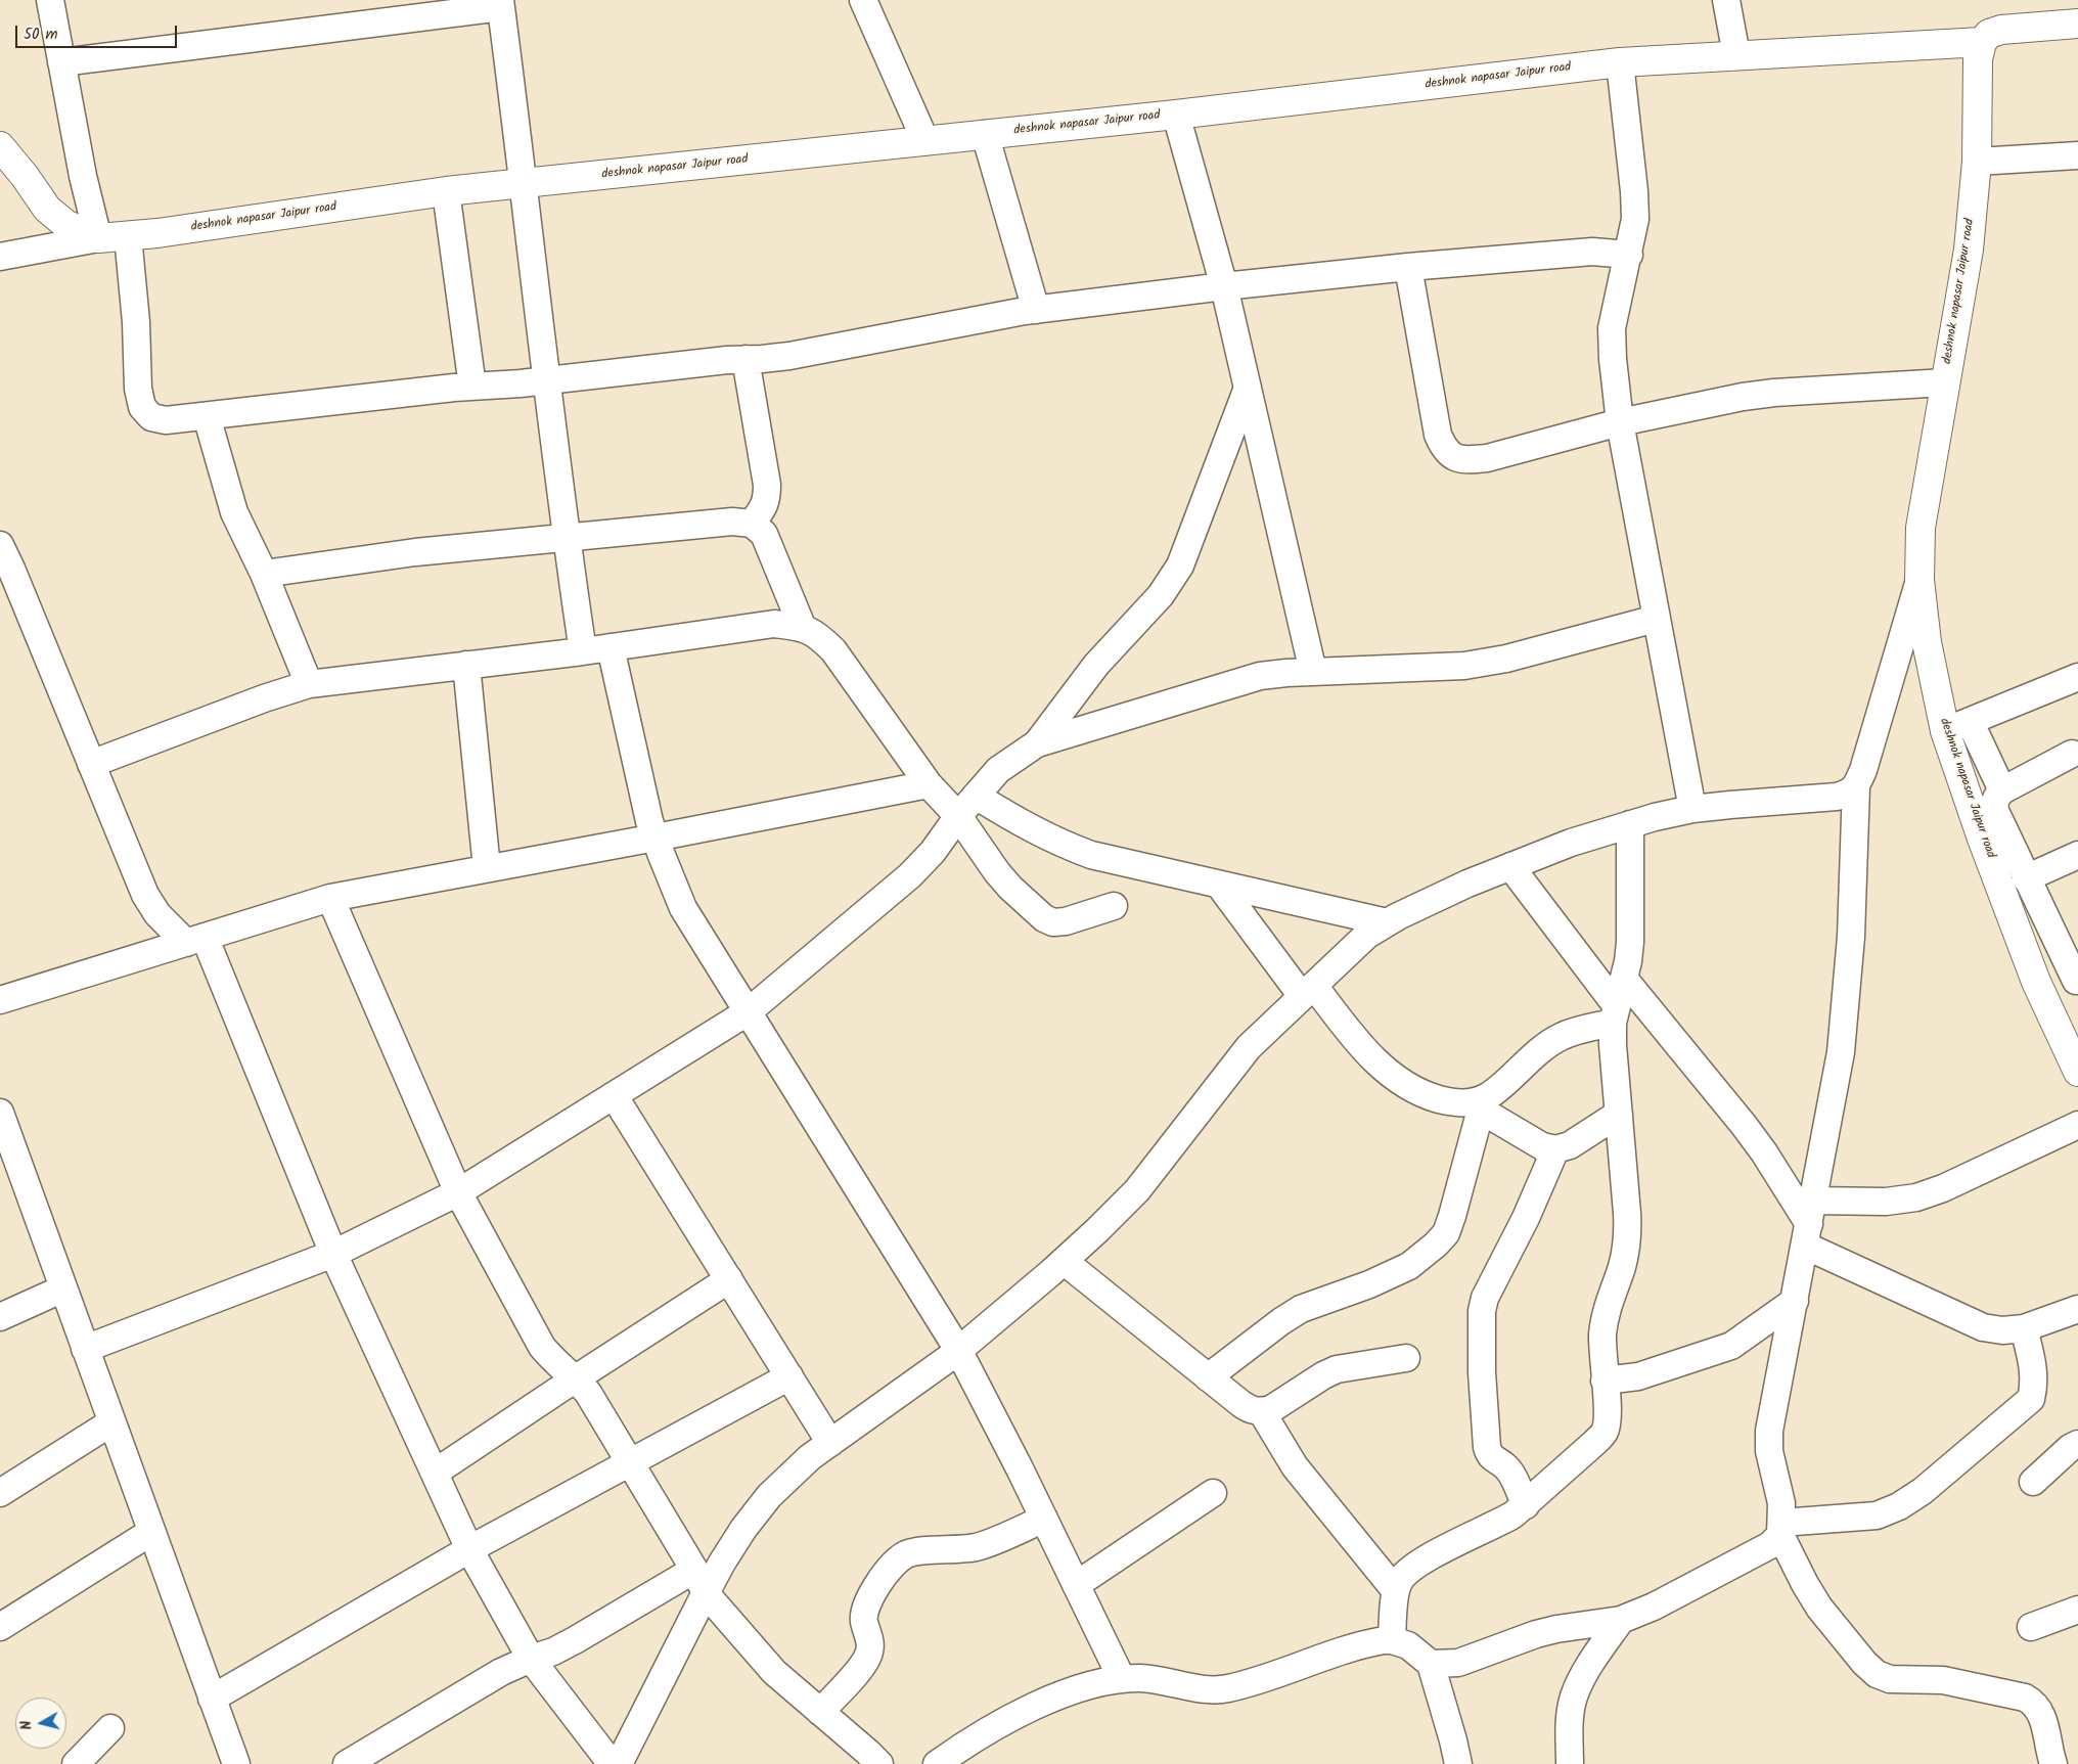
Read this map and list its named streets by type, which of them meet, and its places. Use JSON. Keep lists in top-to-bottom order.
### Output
{
  "streets": {
    "main road": ["deshnok napasar Jaipur road"]
  },
  "scale_bar": "50 m",
  "north": "left"
}
